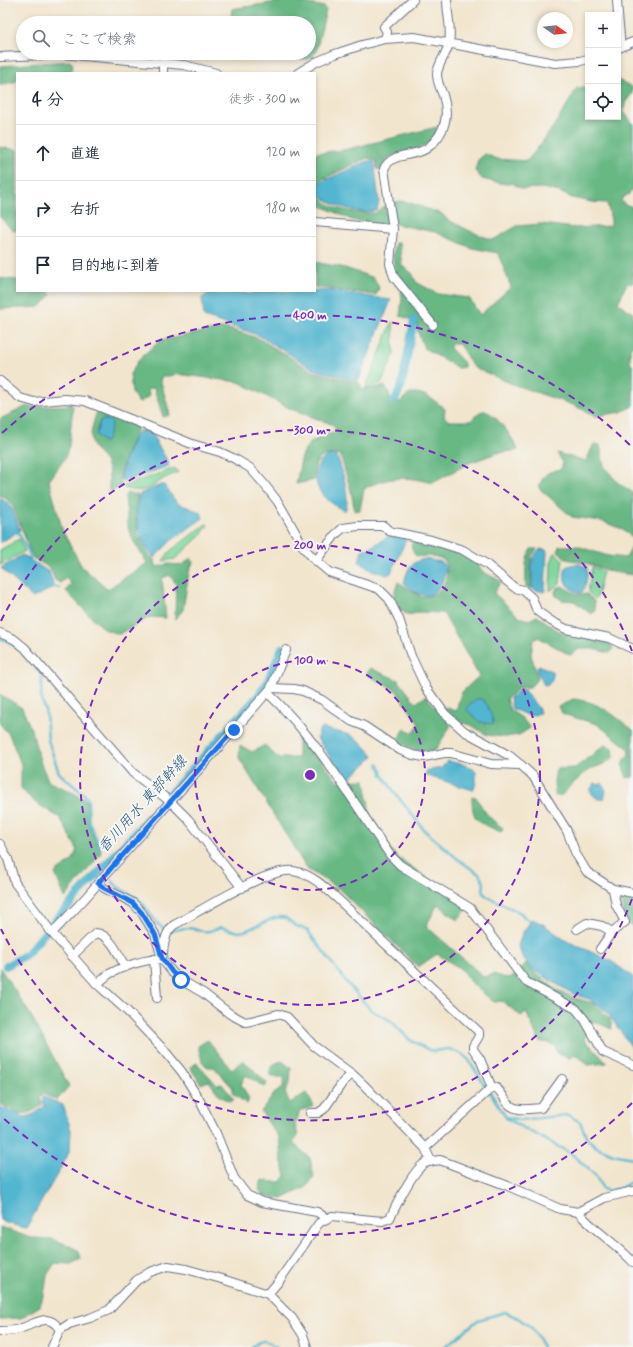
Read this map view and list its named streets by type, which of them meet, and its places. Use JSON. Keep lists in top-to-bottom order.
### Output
{
  "water": ["香川用水 東部幹線"],
  "north": "right",
  "page": {
    "map_buttons": ["+", "−"],
    "search": "ここで検索",
    "heading": ["4 分", "徒歩 · 300 m"],
    "list": [
      ["直進", "120 m"],
      ["右折", "180 m"],
      "目的地に到着"
    ]
  },
  "rings": [
    "400 m",
    "300 m",
    "200 m",
    "100 m"
  ]
}
